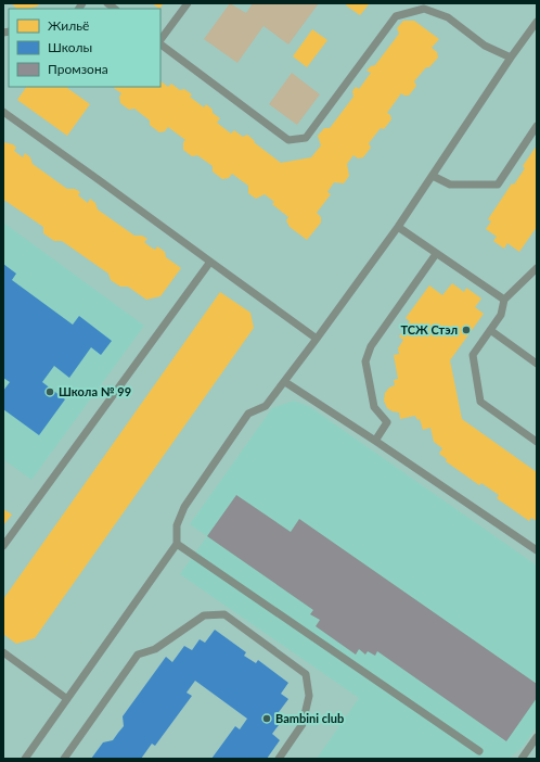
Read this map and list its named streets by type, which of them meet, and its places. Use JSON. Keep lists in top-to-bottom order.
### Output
{
  "places": ["ТСЖ Стэл", "Школа № 99", "Bambini club"],
  "legend": ["Жильё", "Школы", "Промзона"]
}
